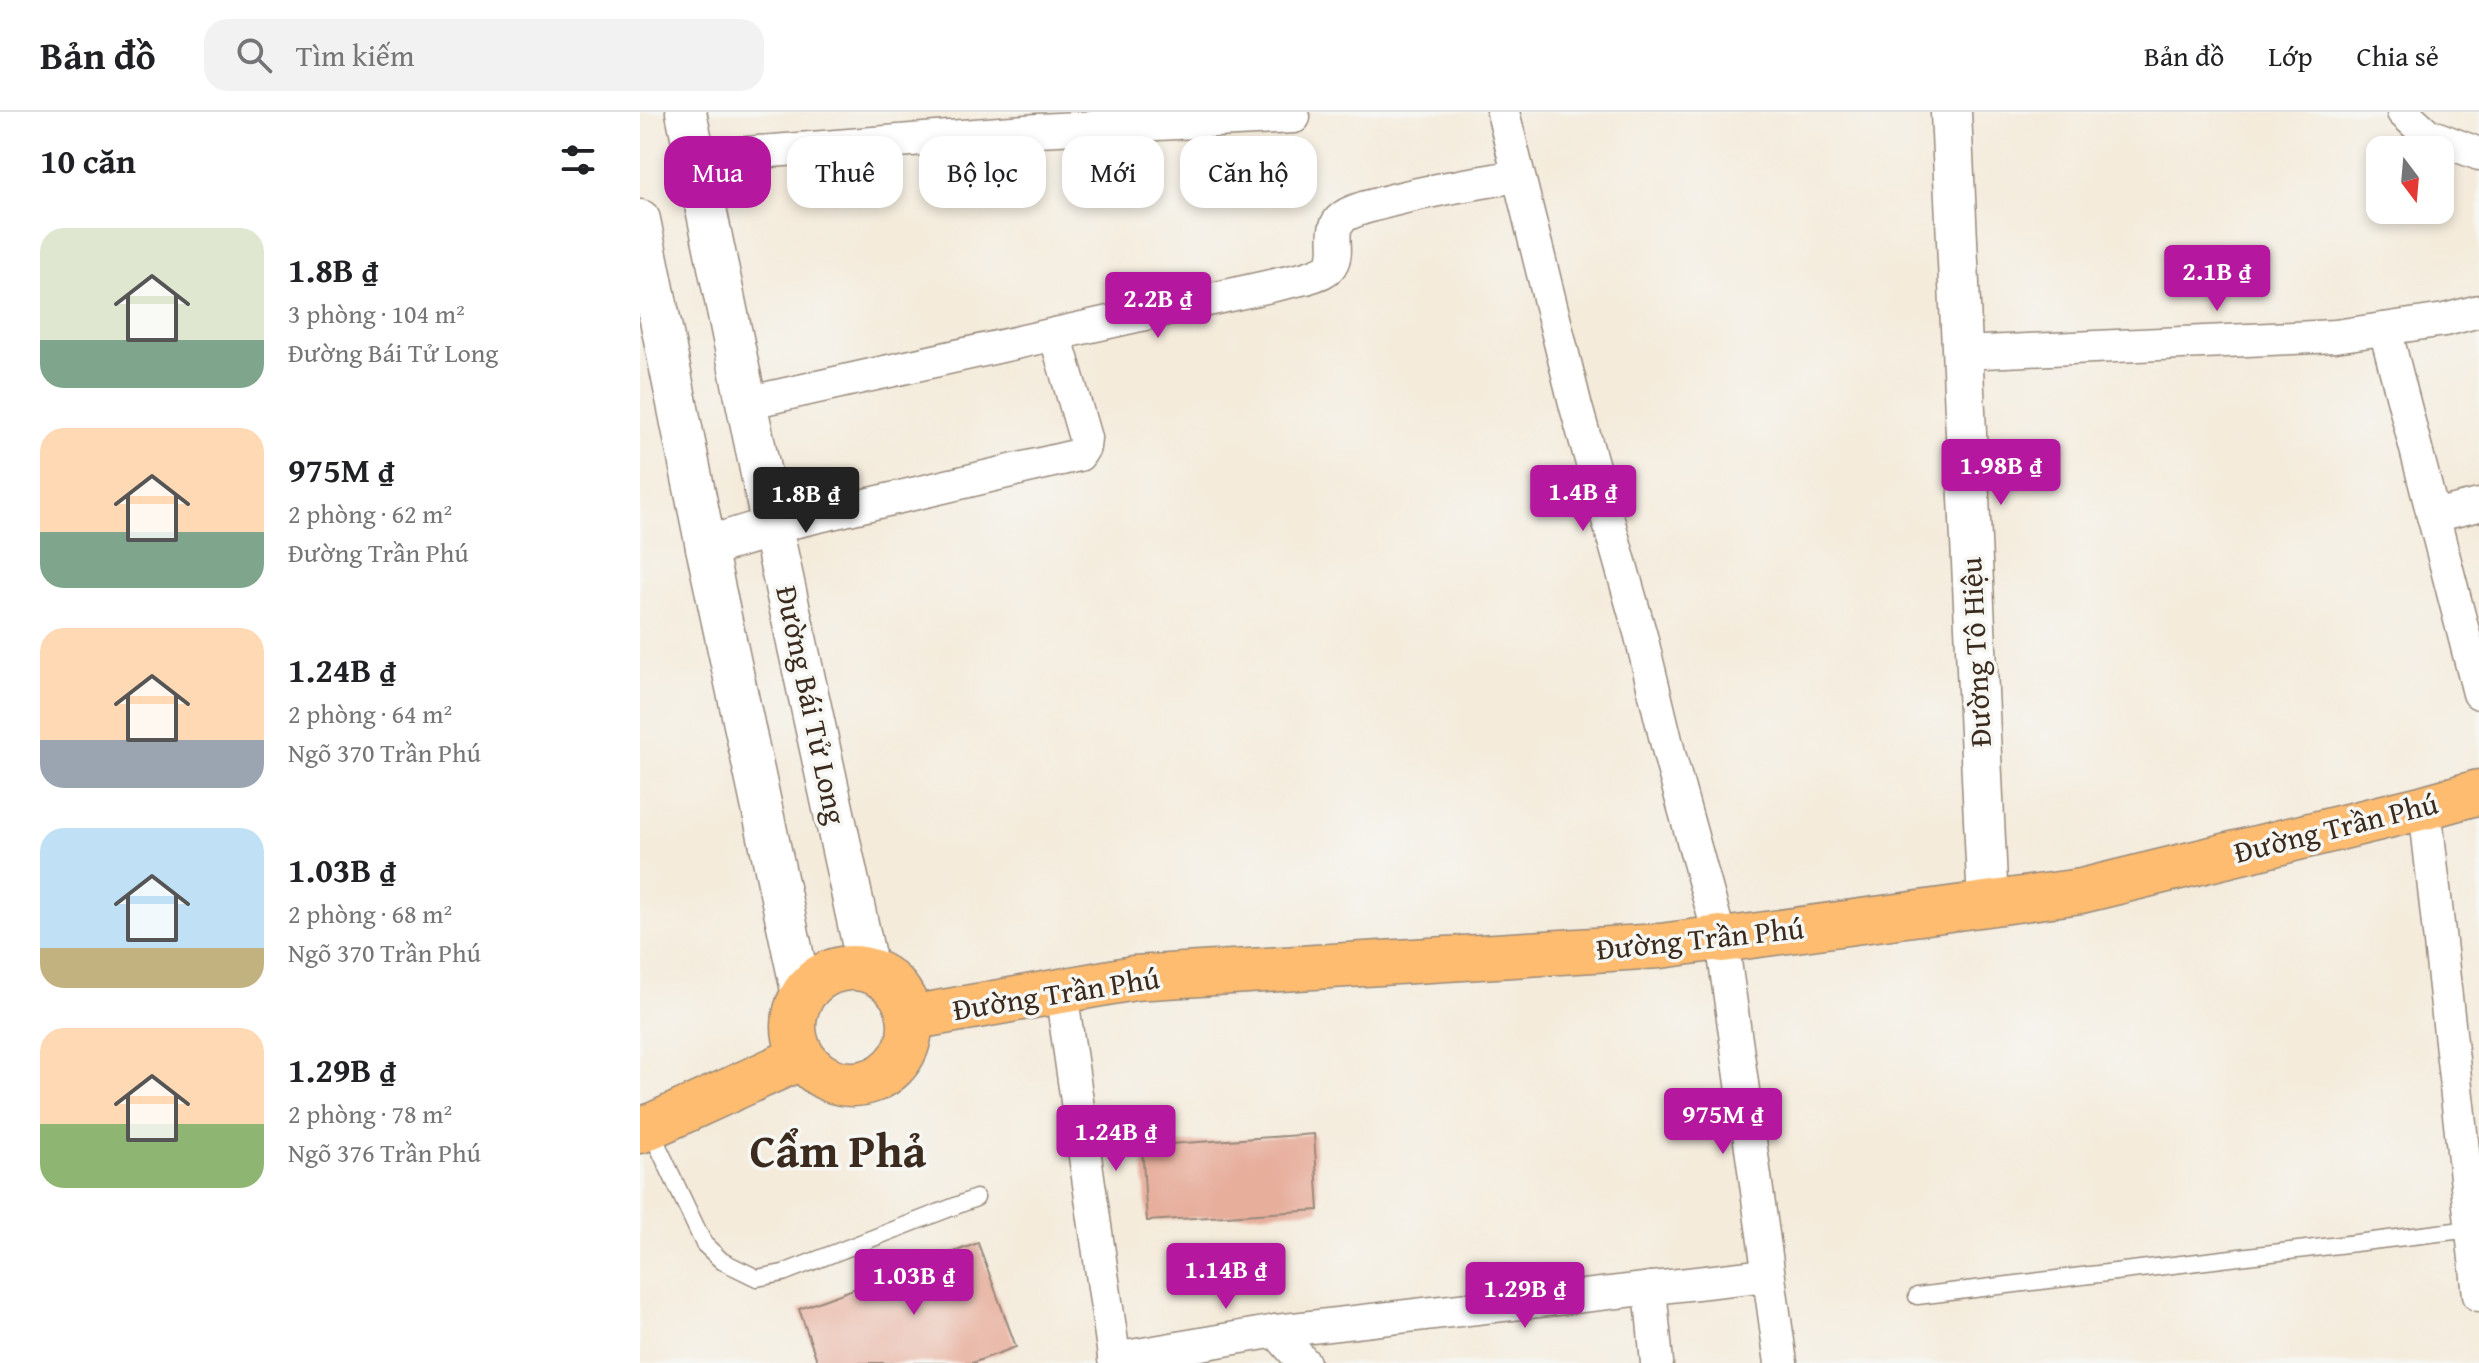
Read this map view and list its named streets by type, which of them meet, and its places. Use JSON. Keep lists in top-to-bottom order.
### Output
{
  "streets": {
    "main road": ["Đường Trần Phú"],
    "street": ["Đường Tô Hiệu", "Đường Bái Tử Long"]
  },
  "crossings": [
    ["Đường Tô Hiệu", "Đường Trần Phú"],
    ["Đường Bái Tử Long", "Đường Trần Phú"]
  ],
  "districts": ["Cẩm Phả"],
  "north": "bottom",
  "page": {
    "header": "Bản đồ",
    "search": "Tìm kiếm",
    "nav": ["Bản đồ", "Lớp", "Chia sẻ"],
    "heading": "10 căn",
    "chip": [
      "Mua",
      "Thuê",
      "Bộ lọc",
      "Mới",
      "Căn hộ"
    ],
    "list": [
      {
        "name": "1.8B ₫",
        "note": "3 phòng · 104 m² · Đường Bái Tử Long"
      },
      {
        "name": "975M ₫",
        "note": "2 phòng · 62 m² · Đường Trần Phú"
      },
      {
        "name": "1.24B ₫",
        "note": "2 phòng · 64 m² · Ngõ 370 Trần Phú"
      },
      {
        "name": "1.03B ₫",
        "note": "2 phòng · 68 m² · Ngõ 370 Trần Phú"
      },
      {
        "name": "1.29B ₫",
        "note": "2 phòng · 78 m² · Ngõ 376 Trần Phú"
      }
    ],
    "price": [
      "2.1B ₫",
      "2.2B ₫",
      "1.98B ₫",
      "1.4B ₫",
      "1.8B ₫",
      "975M ₫",
      "1.24B ₫",
      "1.14B ₫",
      "1.03B ₫",
      "1.29B ₫"
    ]
  }
}
